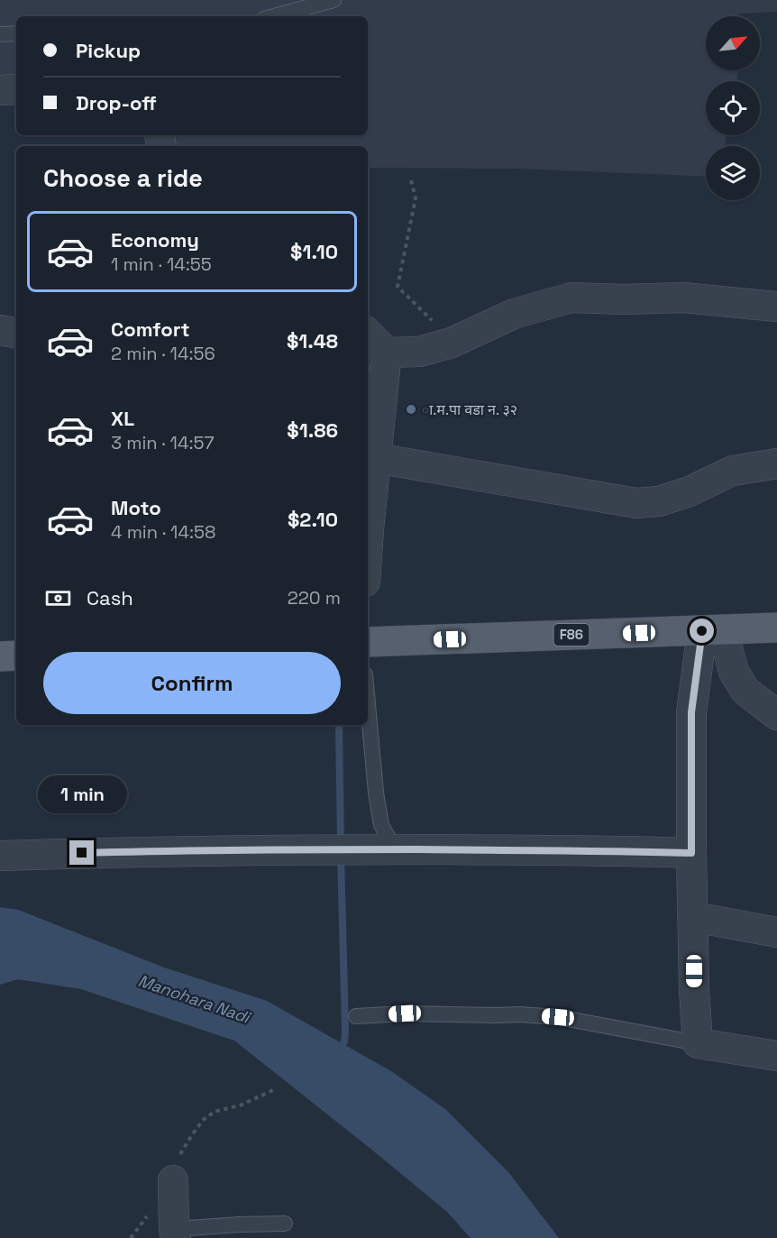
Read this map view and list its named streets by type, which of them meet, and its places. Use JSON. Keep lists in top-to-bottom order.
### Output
{
  "streets": {
    "main road": ["F86"]
  },
  "water": ["Manohara Nadi"],
  "places": ["ा.म.पा वडा न. ३२"],
  "north": "top right",
  "page": {
    "banner": ["Pickup", "Drop-off"],
    "heading": "Choose a ride",
    "list": [
      {
        "name": "Economy",
        "note": "1 min · 14:55",
        "value": "$1.10"
      },
      {
        "name": "Comfort",
        "note": "2 min · 14:56",
        "value": "$1.48"
      },
      {
        "name": "XL",
        "note": "3 min · 14:57",
        "value": "$1.86"
      },
      {
        "name": "Moto",
        "note": "4 min · 14:58",
        "value": "$2.10"
      }
    ],
    "pay": ["Cash", "220 m"],
    "buttons": "Confirm",
    "bubble": "1 min"
  }
}
